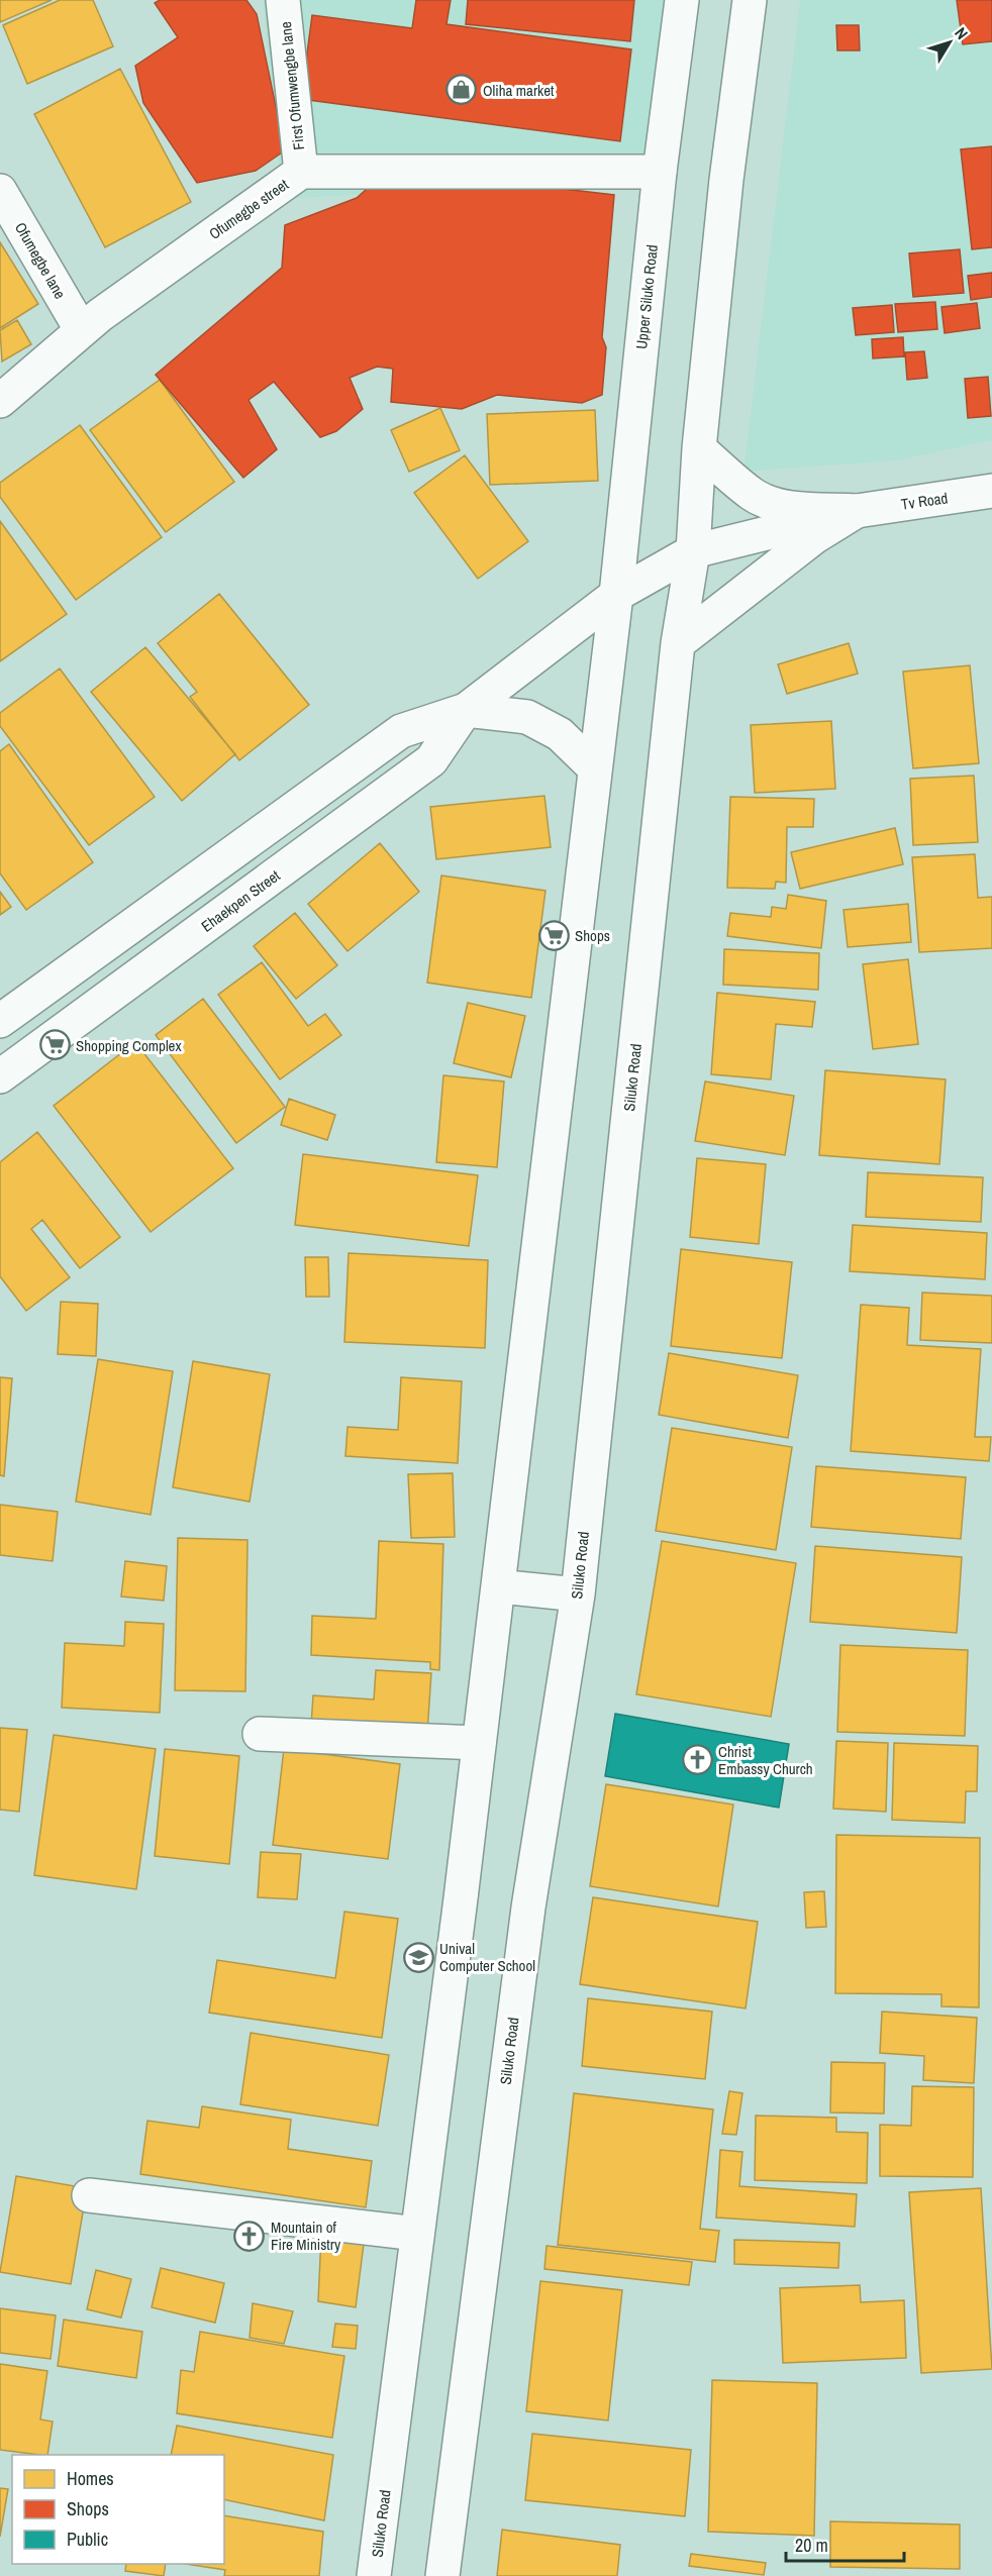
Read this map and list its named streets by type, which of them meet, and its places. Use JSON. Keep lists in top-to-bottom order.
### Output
{
  "streets": {
    "main road": [
      "First Ofumwengbe lane",
      "Ofumegbe street",
      "Ofumegbe lane",
      "Upper Siluko Road",
      "Tv Road",
      "Ehaekpen Street",
      "Siluko Road"
    ]
  },
  "crossings": [
    ["First Ofumwengbe lane", "Ofumegbe street"],
    ["Ofumegbe street", "Ofumegbe lane"],
    ["Ofumegbe street", "Upper Siluko Road"],
    ["Upper Siluko Road", "Ehaekpen Street"],
    ["Upper Siluko Road", "Siluko Road"],
    ["Tv Road", "Ehaekpen Street"],
    ["Ehaekpen Street", "Siluko Road"]
  ],
  "places": {
    "shop": ["Oliha market"],
    "supermarket": ["Shops", "Shopping Complex"],
    "church": ["Christ Embassy Church", "Mountain of Fire Ministry"],
    "school or university": ["Unival Computer School"]
  },
  "legend": ["Homes", "Shops", "Public"],
  "scale_bar": "20 m",
  "north": "top right"
}
